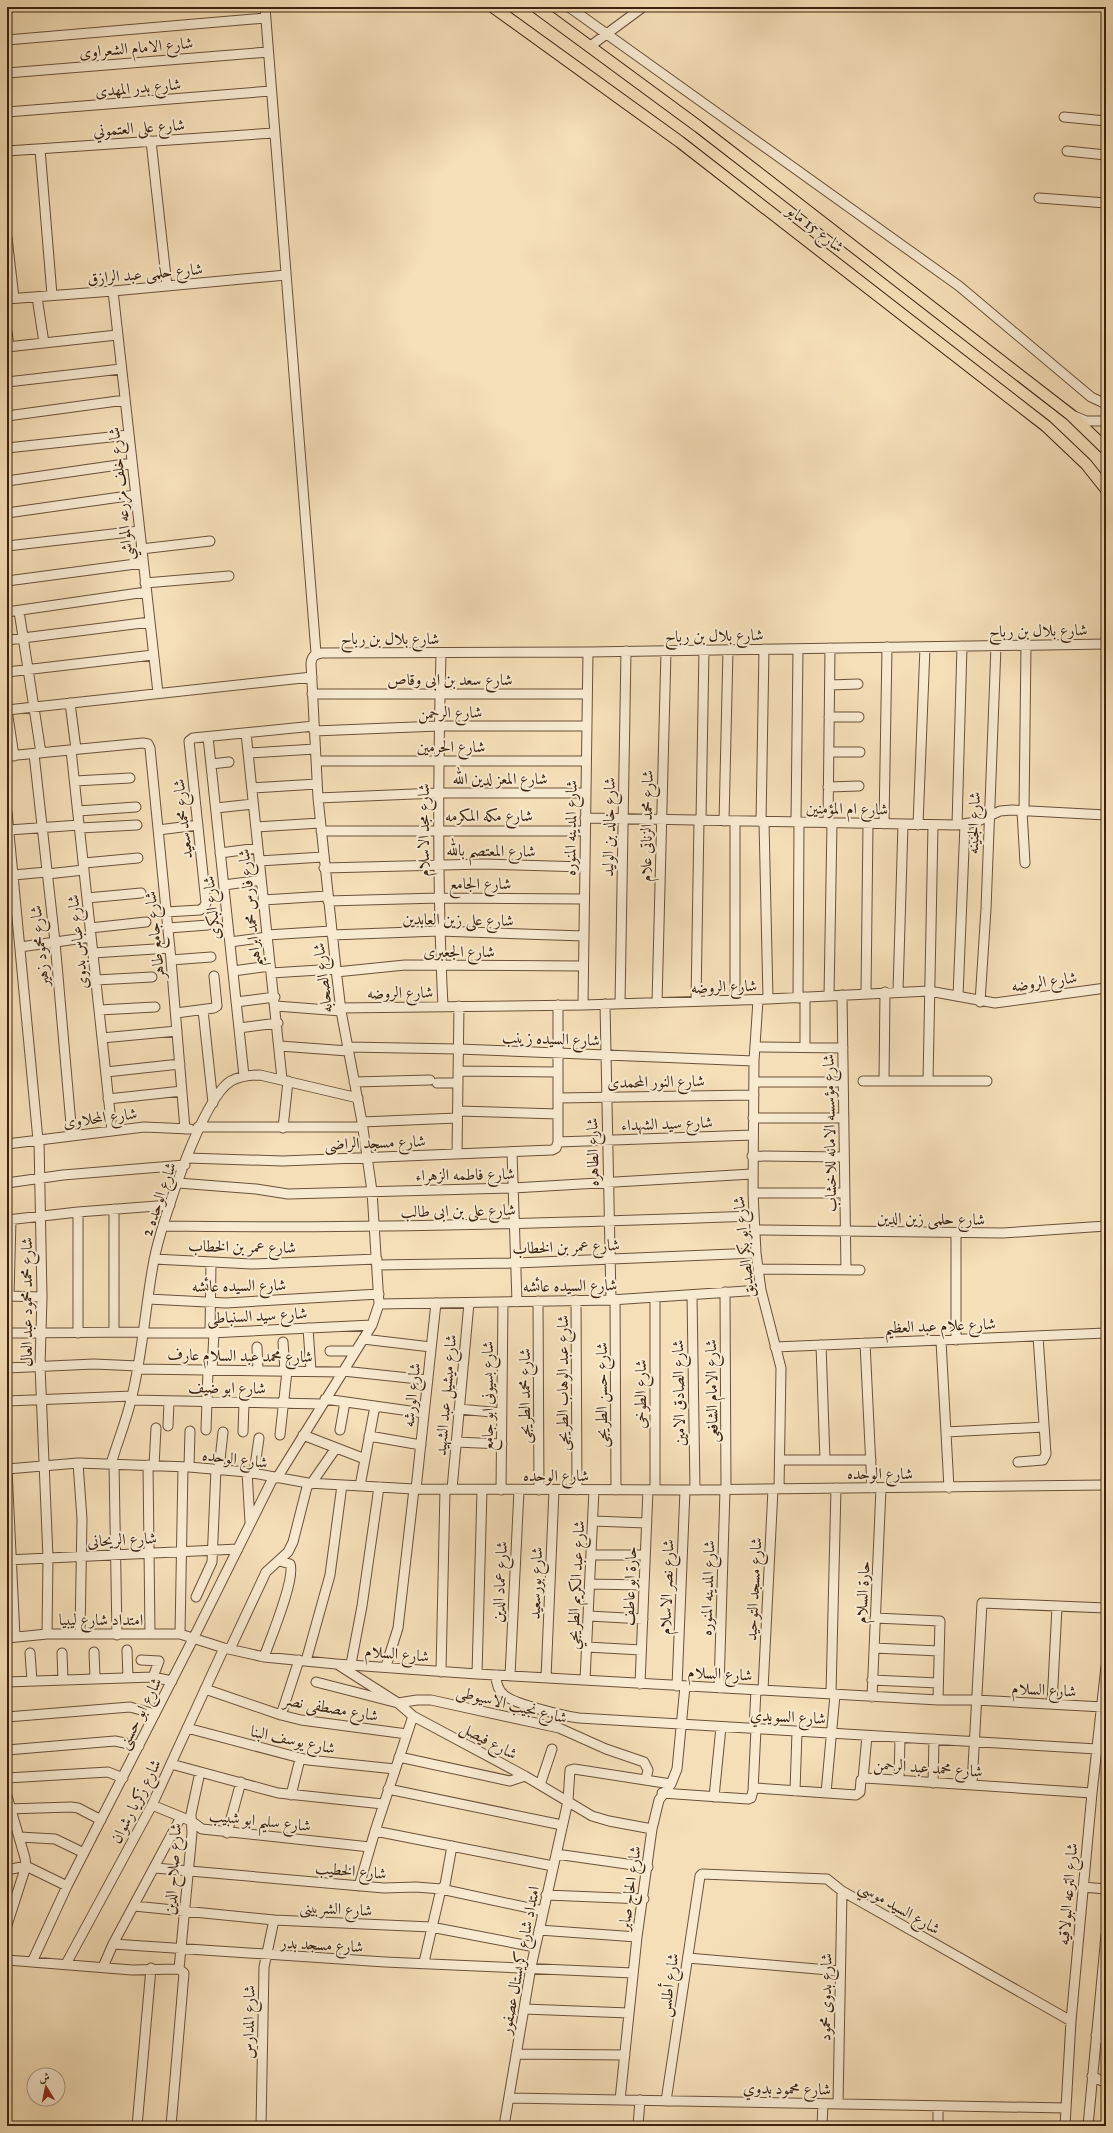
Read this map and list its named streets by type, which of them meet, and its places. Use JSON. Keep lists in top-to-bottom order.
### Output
{
  "streets": {
    "main road": ["شارع 15 مايو"],
    "street": [
      "شارع الامام الشعراوى",
      "شارع بدر المهدى",
      "شارع على العتموني",
      "شارع حلمى عبد الرازق",
      "شارع خلف مزرعه المواشي",
      "شارع بلال بن رباح",
      "شارع سعد بن ابى وقاص",
      "شارع الرحمن",
      "شارع الحرمين",
      "شارع المعز لدين الله",
      "شارع ام المؤمنين",
      "شارع مكه المكرمه",
      "شارع محمد سعيد",
      "شارع الجنينه",
      "شارع محمد الزناتى علام",
      "شارع خالد بن الوليد",
      "شارع المدينه المنوره",
      "شارع مجد الاسلام",
      "شارع المعتصم بالله",
      "شارع الجامع",
      "شارع البكرى",
      "شارع فارس محمد ابراهيم",
      "شارع على زين العابدين",
      "شارع جامع طاهر",
      "شارع عباس بدوى",
      "شارع محمود زهير",
      "شارع الجعبرى",
      "شارع الصحابه",
      "شارع الروضه",
      "شارع السيده زينب",
      "شارع النور المحمدى",
      "شارع المحلاوى",
      "شارع سيد الشهداء",
      "شارع مؤسسه الامانه للاخشاب",
      "شارع مسجد الراضى",
      "شارع الطاهره",
      "شارع فاطمه الزهراء",
      "شارع الوحده 2",
      "شارع على بن ابى طالب",
      "شارع حلمى زين الدين",
      "شارع عمر بن الخطاب",
      "شارع ابو بكر الصديق",
      "شارع السيده عائشه",
      "شارع محمد محمود عبد العال",
      "شارع سيد السنباطى",
      "شارع علام عبد العظيم",
      "شارع محمد عبد السلام عارف",
      "شارع عبد الوهاب الطريجى",
      "شارع ابو ضيف",
      "شارع الامام الشافعى",
      "شارع الصادق الامين",
      "شارع الطوخى",
      "شارع الورشه",
      "شارع ميشيل عبد الشهيد",
      "شارع حسن الطريجى",
      "شارع بسيونى ابو جامع",
      "شارع محمد الطريجى",
      "شارع الوحده",
      "شارع الريحانى",
      "شارع عماد الدين",
      "شارع بورسعيد",
      "شارع عبد الكريم الطريجي",
      "حارة ابو عاطف",
      "شارع نصر الاسلام",
      "شارع مسجد التوحيد",
      "حارة السلام",
      "امتداد شارع ليبيا",
      "شارع السلام",
      "شارع نجيب الاسيوطى",
      "شارع مصطفى نصر",
      "شارع ابو حسنى",
      "شارع السويدي",
      "شارع يوسف البنا",
      "شارع فيصل",
      "شارع محمد عبد الرحمن",
      "شارع زكريا رشوان",
      "شارع سليم ابو شبيب",
      "شارع صلاح الدين",
      "شارع الخطيب",
      "شارع الحاج صابر",
      "شارع الترعه البولاقيه",
      "شارع السيد موسي",
      "شارع الشربينى",
      "شارع مسجد بدر",
      "امتداد شارع كريستال عصفور",
      "شارع أطلس",
      "شارع بدوى محمود",
      "شارع المدارس",
      "شارع محمود بدوي"
    ]
  },
  "crossings": [
    ["شارع حلمى عبد الرازق", "شارع خلف مزرعه المواشي"],
    ["شارع بلال بن رباح", "شارع الجنينه"],
    ["شارع بلال بن رباح", "شارع محمد الزناتى علام"],
    ["شارع بلال بن رباح", "شارع خالد بن الوليد"],
    ["شارع بلال بن رباح", "شارع المدينه المنوره"],
    ["شارع بلال بن رباح", "شارع مجد الاسلام"],
    ["شارع بلال بن رباح", "شارع الصحابه"],
    ["شارع سعد بن ابى وقاص", "شارع المدينه المنوره"],
    ["شارع سعد بن ابى وقاص", "شارع مجد الاسلام"],
    ["شارع سعد بن ابى وقاص", "شارع الصحابه"],
    ["شارع الرحمن", "شارع محمد سعيد"],
    ["شارع الرحمن", "شارع المدينه المنوره"],
    ["شارع الرحمن", "شارع مجد الاسلام"],
    ["شارع الرحمن", "شارع البكرى"],
    ["شارع الرحمن", "شارع فارس محمد ابراهيم"],
    ["شارع الرحمن", "شارع الصحابه"],
    ["شارع الحرمين", "شارع المدينه المنوره"],
    ["شارع الحرمين", "شارع مجد الاسلام"],
    ["شارع الحرمين", "شارع الصحابه"],
    ["شارع المعز لدين الله", "شارع المدينه المنوره"],
    ["شارع المعز لدين الله", "شارع مجد الاسلام"],
    ["شارع المعز لدين الله", "شارع الصحابه"],
    ["شارع ام المؤمنين", "شارع الجنينه"],
    ["شارع ام المؤمنين", "شارع محمد الزناتى علام"],
    ["شارع ام المؤمنين", "شارع خالد بن الوليد"],
    ["شارع ام المؤمنين", "شارع المدينه المنوره"],
    ["شارع مكه المكرمه", "شارع المدينه المنوره"],
    ["شارع مكه المكرمه", "شارع مجد الاسلام"],
    ["شارع مكه المكرمه", "شارع فارس محمد ابراهيم"],
    ["شارع مكه المكرمه", "شارع الصحابه"],
    ["شارع محمد سعيد", "شارع جامع طاهر"],
    ["شارع الجنينه", "شارع الروضه"],
    ["شارع محمد الزناتى علام", "شارع الروضه"],
    ["شارع خالد بن الوليد", "شارع الروضه"],
    ["شارع المدينه المنوره", "شارع المعتصم بالله"],
    ["شارع المدينه المنوره", "شارع الجامع"],
    ["شارع المدينه المنوره", "شارع على زين العابدين"],
    ["شارع المدينه المنوره", "شارع الجعبرى"],
    ["شارع المدينه المنوره", "شارع الروضه"],
    ["شارع المدينه المنوره", "شارع الامام الشافعى"],
    ["شارع المدينه المنوره", "شارع الوحده"],
    ["شارع المدينه المنوره", "شارع السلام"],
    ["شارع مجد الاسلام", "شارع المعتصم بالله"],
    ["شارع مجد الاسلام", "شارع الجامع"],
    ["شارع مجد الاسلام", "شارع على زين العابدين"],
    ["شارع مجد الاسلام", "شارع الجعبرى"],
    ["شارع مجد الاسلام", "شارع الروضه"],
    ["شارع المعتصم بالله", "شارع الصحابه"],
    ["شارع الجامع", "شارع فارس محمد ابراهيم"],
    ["شارع الجامع", "شارع الصحابه"],
    ["شارع البكرى", "شارع على زين العابدين"],
    ["شارع البكرى", "شارع الجعبرى"],
    ["شارع البكرى", "شارع الروضه"],
    ["شارع البكرى", "شارع الوحده 2"],
    ["شارع فارس محمد ابراهيم", "شارع على زين العابدين"],
    ["شارع فارس محمد ابراهيم", "شارع الجعبرى"],
    ["شارع فارس محمد ابراهيم", "شارع الروضه"],
    ["شارع فارس محمد ابراهيم", "شارع السيده زينب"],
    ["شارع فارس محمد ابراهيم", "شارع المحلاوى"],
    ["شارع فارس محمد ابراهيم", "شارع الوحده 2"],
    ["شارع على زين العابدين", "شارع الصحابه"],
    ["شارع جامع طاهر", "شارع عباس بدوى"],
    ["شارع جامع طاهر", "شارع المحلاوى"],
    ["شارع عباس بدوى", "شارع المحلاوى"],
    ["شارع محمود زهير", "شارع المحلاوى"],
    ["شارع الجعبرى", "شارع الصحابه"],
    ["شارع الصحابه", "شارع الروضه"],
    ["شارع الصحابه", "شارع السيده زينب"],
    ["شارع الصحابه", "شارع المحلاوى"],
    ["شارع الصحابه", "شارع مسجد الراضى"],
    ["شارع الصحابه", "شارع فاطمه الزهراء"],
    ["شارع الصحابه", "شارع الوحده 2"],
    ["شارع الصحابه", "شارع على بن ابى طالب"],
    ["شارع الصحابه", "شارع عمر بن الخطاب"],
    ["شارع الصحابه", "شارع السيده عائشه"],
    ["شارع الصحابه", "شارع سيد السنباطى"],
    ["شارع الصحابه", "شارع محمد عبد السلام عارف"],
    ["شارع الصحابه", "شارع ابو ضيف"],
    ["شارع الصحابه", "شارع ابو حسنى"],
    ["شارع الروضه", "شارع مؤسسه الامانه للاخشاب"],
    ["شارع الروضه", "شارع الطاهره"],
    ["شارع الروضه", "شارع ابو بكر الصديق"],
    ["شارع السيده زينب", "شارع الطاهره"],
    ["شارع السيده زينب", "شارع ابو بكر الصديق"],
    ["شارع النور المحمدى", "شارع الطاهره"],
    ["شارع النور المحمدى", "شارع ابو بكر الصديق"],
    ["شارع المحلاوى", "شارع الوحده 2"],
    ["شارع المحلاوى", "شارع محمد محمود عبد العال"],
    ["شارع سيد الشهداء", "شارع مسجد الراضى"],
    ["شارع سيد الشهداء", "شارع الطاهره"],
    ["شارع سيد الشهداء", "شارع ابو بكر الصديق"],
    ["شارع مؤسسه الامانه للاخشاب", "شارع حلمى زين الدين"],
    ["شارع مسجد الراضى", "شارع الوحده 2"],
    ["شارع مسجد الراضى", "شارع محمد محمود عبد العال"],
    ["شارع الطاهره", "شارع فاطمه الزهراء"],
    ["شارع الطاهره", "شارع على بن ابى طالب"],
    ["شارع الطاهره", "شارع عمر بن الخطاب"],
    ["شارع الطاهره", "شارع السيده عائشه"],
    ["شارع الطاهره", "شارع حسن الطريجى"],
    ["شارع فاطمه الزهراء", "شارع الوحده 2"],
    ["شارع فاطمه الزهراء", "شارع ابو بكر الصديق"],
    ["شارع الوحده 2", "شارع على بن ابى طالب"],
    ["شارع الوحده 2", "شارع عمر بن الخطاب"],
    ["شارع الوحده 2", "شارع السيده عائشه"],
    ["شارع الوحده 2", "شارع سيد السنباطى"],
    ["شارع الوحده 2", "شارع محمد عبد السلام عارف"],
    ["شارع الوحده 2", "شارع ابو ضيف"],
    ["شارع الوحده 2", "شارع الوحده"],
    ["شارع الوحده 2", "شارع الريحانى"],
    ["شارع الوحده 2", "امتداد شارع ليبيا"],
    ["شارع على بن ابى طالب", "شارع ابو بكر الصديق"],
    ["شارع حلمى زين الدين", "شارع ابو بكر الصديق"],
    ["شارع عمر بن الخطاب", "شارع ابو بكر الصديق"],
    ["شارع ابو بكر الصديق", "شارع السيده عائشه"],
    ["شارع ابو بكر الصديق", "شارع علام عبد العظيم"],
    ["شارع ابو بكر الصديق", "شارع الوحده"],
    ["شارع ابو بكر الصديق", "شارع مسجد التوحيد"],
    ["شارع السيده عائشه", "شارع عبد الوهاب الطريجى"],
    ["شارع السيده عائشه", "شارع الامام الشافعى"],
    ["شارع السيده عائشه", "شارع الصادق الامين"],
    ["شارع السيده عائشه", "شارع الطوخى"],
    ["شارع السيده عائشه", "شارع الورشه"],
    ["شارع السيده عائشه", "شارع ميشيل عبد الشهيد"],
    ["شارع السيده عائشه", "شارع حسن الطريجى"],
    ["شارع السيده عائشه", "شارع بسيونى ابو جامع"],
    ["شارع السيده عائشه", "شارع محمد الطريجى"],
    ["شارع محمد محمود عبد العال", "شارع سيد السنباطى"],
    ["شارع محمد محمود عبد العال", "شارع محمد عبد السلام عارف"],
    ["شارع محمد محمود عبد العال", "شارع ابو ضيف"],
    ["شارع محمد محمود عبد العال", "شارع الوحده"],
    ["شارع محمد محمود عبد العال", "شارع الريحانى"],
    ["شارع محمد محمود عبد العال", "امتداد شارع ليبيا"],
    ["شارع علام عبد العظيم", "حارة السلام"],
    ["شارع محمد عبد السلام عارف", "شارع الورشه"],
    ["شارع عبد الوهاب الطريجى", "شارع الوحده"],
    ["شارع ابو ضيف", "شارع الورشه"],
    ["شارع ابو ضيف", "شارع ابو حسنى"],
    ["شارع الامام الشافعى", "شارع الوحده"],
    ["شارع الصادق الامين", "شارع الوحده"],
    ["شارع الطوخى", "شارع الوحده"],
    ["شارع الطوخى", "حارة ابو عاطف"],
    ["شارع الورشه", "شارع الوحده"],
    ["شارع الورشه", "شارع السلام"],
    ["شارع ميشيل عبد الشهيد", "شارع الوحده"],
    ["شارع ميشيل عبد الشهيد", "شارع السلام"],
    ["شارع حسن الطريجى", "شارع الوحده"],
    ["شارع بسيونى ابو جامع", "شارع الوحده"],
    ["شارع محمد الطريجى", "شارع الوحده"],
    ["شارع الوحده", "شارع عماد الدين"],
    ["شارع الوحده", "شارع بورسعيد"],
    ["شارع الوحده", "شارع عبد الكريم الطريجي"],
    ["شارع الوحده", "حارة ابو عاطف"],
    ["شارع الوحده", "شارع نصر الاسلام"],
    ["شارع الوحده", "شارع مسجد التوحيد"],
    ["شارع الوحده", "حارة السلام"],
    ["شارع الوحده", "شارع ابو حسنى"],
    ["شارع الوحده", "شارع زكريا رشوان"],
    ["شارع الريحانى", "شارع ابو حسنى"],
    ["شارع عماد الدين", "شارع السلام"],
    ["شارع بورسعيد", "شارع السلام"],
    ["شارع عبد الكريم الطريجي", "شارع السلام"],
    ["حارة ابو عاطف", "شارع السلام"],
    ["شارع نصر الاسلام", "شارع السلام"],
    ["شارع نصر الاسلام", "شارع الحاج صابر"],
    ["شارع مسجد التوحيد", "شارع السلام"],
    ["شارع مسجد التوحيد", "شارع السويدي"],
    ["شارع مسجد التوحيد", "شارع محمد عبد الرحمن"],
    ["حارة السلام", "شارع السلام"],
    ["امتداد شارع ليبيا", "شارع السلام"],
    ["امتداد شارع ليبيا", "شارع ابو حسنى"],
    ["شارع السلام", "شارع نجيب الاسيوطى"],
    ["شارع السلام", "شارع ابو حسنى"],
    ["شارع السلام", "شارع السويدي"],
    ["شارع السلام", "شارع فيصل"],
    ["شارع السلام", "شارع زكريا رشوان"],
    ["شارع السلام", "شارع الحاج صابر"],
    ["شارع السلام", "شارع الترعه البولاقيه"],
    ["شارع نجيب الاسيوطى", "شارع فيصل"],
    ["شارع نجيب الاسيوطى", "امتداد شارع كريستال عصفور"],
    ["شارع مصطفى نصر", "شارع زكريا رشوان"],
    ["شارع السويدي", "شارع الحاج صابر"],
    ["شارع السويدي", "شارع الترعه البولاقيه"],
    ["شارع يوسف البنا", "شارع زكريا رشوان"],
    ["شارع فيصل", "شارع الحاج صابر"],
    ["شارع فيصل", "امتداد شارع كريستال عصفور"],
    ["شارع محمد عبد الرحمن", "شارع الحاج صابر"],
    ["شارع محمد عبد الرحمن", "شارع الترعه البولاقيه"],
    ["شارع زكريا رشوان", "شارع سليم ابو شبيب"],
    ["شارع سليم ابو شبيب", "شارع صلاح الدين"],
    ["شارع صلاح الدين", "شارع الخطيب"],
    ["شارع صلاح الدين", "شارع الشربينى"],
    ["شارع صلاح الدين", "شارع مسجد بدر"],
    ["شارع الخطيب", "امتداد شارع كريستال عصفور"],
    ["شارع الحاج صابر", "شارع مسجد بدر"],
    ["شارع الحاج صابر", "شارع محمود بدوي"],
    ["شارع الترعه البولاقيه", "شارع السيد موسي"],
    ["شارع الترعه البولاقيه", "شارع محمود بدوي"],
    ["شارع السيد موسي", "شارع أطلس"],
    ["شارع السيد موسي", "شارع بدوى محمود"],
    ["شارع الشربينى", "امتداد شارع كريستال عصفور"],
    ["شارع الشربينى", "شارع المدارس"],
    ["شارع مسجد بدر", "امتداد شارع كريستال عصفور"],
    ["شارع مسجد بدر", "شارع المدارس"],
    ["امتداد شارع كريستال عصفور", "شارع محمود بدوي"],
    ["شارع أطلس", "شارع محمود بدوي"],
    ["شارع بدوى محمود", "شارع محمود بدوي"]
  ],
  "north": "top"
}
